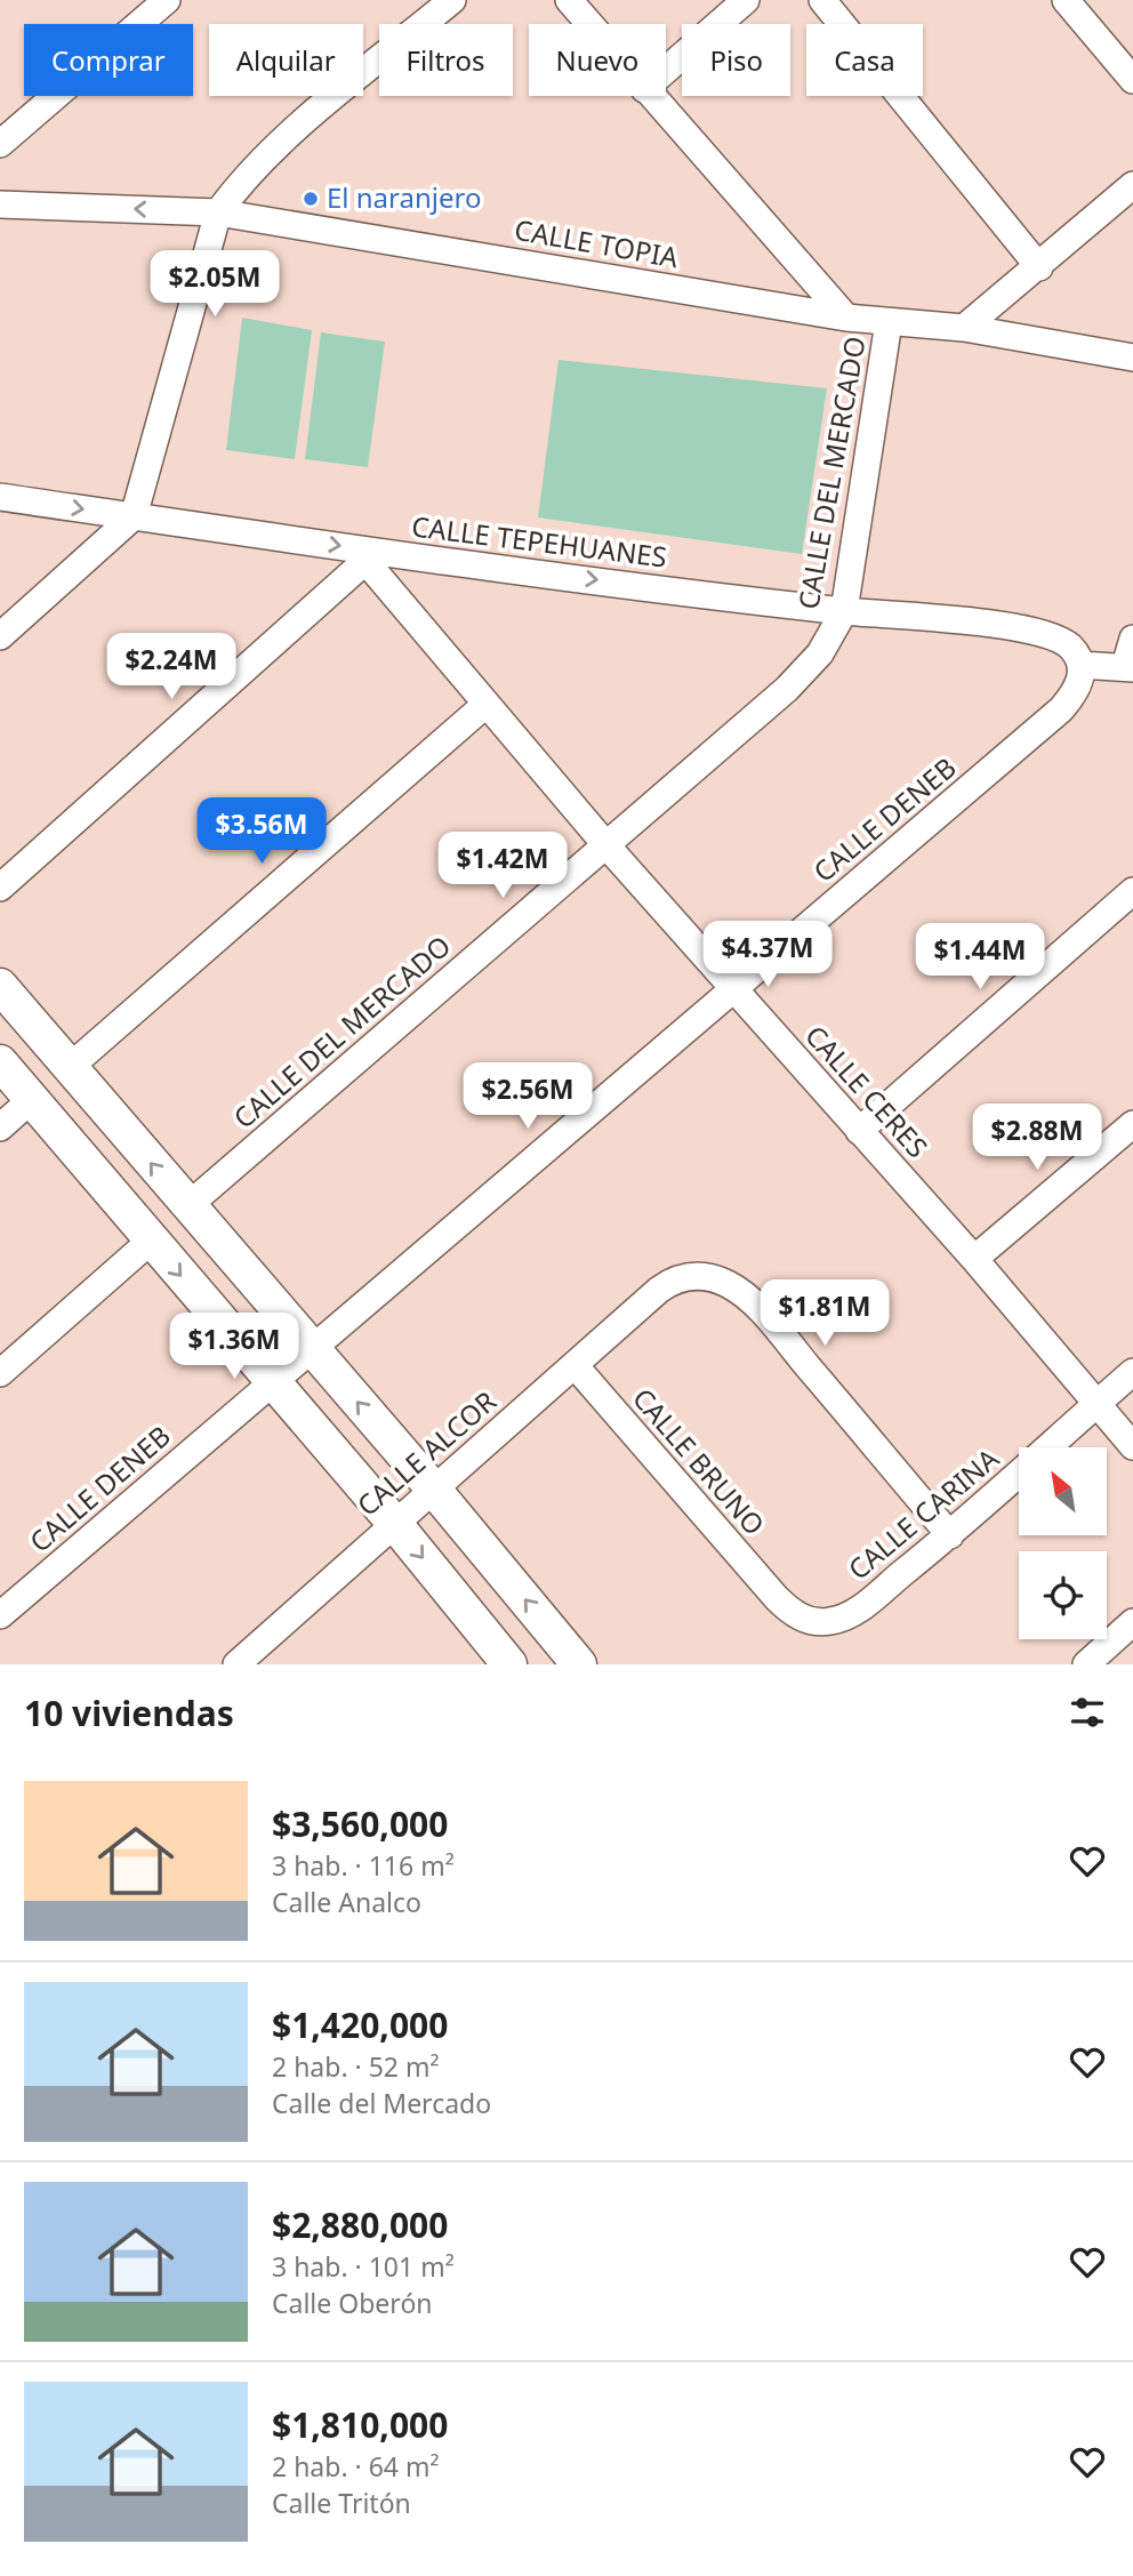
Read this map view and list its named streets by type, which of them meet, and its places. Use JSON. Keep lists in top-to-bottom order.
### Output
{
  "streets": {
    "street": [
      "CALLE TOPIA",
      "CALLE DEL MERCADO",
      "CALLE TEPEHUANES",
      "CALLE DENEB",
      "CALLE CERES",
      "CALLE ALCOR",
      "CALLE BRUNO",
      "CALLE CARINA"
    ]
  },
  "crossings": [
    ["CALLE TOPIA", "CALLE DEL MERCADO"],
    ["CALLE DEL MERCADO", "CALLE TEPEHUANES"],
    ["CALLE DEL MERCADO", "CALLE CERES"],
    ["CALLE TEPEHUANES", "CALLE DENEB"],
    ["CALLE TEPEHUANES", "CALLE CERES"],
    ["CALLE DENEB", "CALLE CERES"],
    ["CALLE CERES", "CALLE CARINA"],
    ["CALLE ALCOR", "CALLE BRUNO"],
    ["CALLE ALCOR", "CALLE CARINA"],
    ["CALLE BRUNO", "CALLE CARINA"]
  ],
  "one_way": ["CALLE TEPEHUANES"],
  "places": ["El naranjero"],
  "north": "top left",
  "page": {
    "chip": [
      "Comprar",
      "Alquilar",
      "Filtros",
      "Nuevo",
      "Piso",
      "Casa"
    ],
    "price": [
      "$2.05M",
      "$2.24M",
      "$3.56M",
      "$1.42M",
      "$4.37M",
      "$1.44M",
      "$2.56M",
      "$2.88M",
      "$1.81M",
      "$1.36M"
    ],
    "heading": "10 viviendas",
    "list": [
      {
        "name": "$3,560,000",
        "note": "3 hab. · 116 m² · Calle Analco"
      },
      {
        "name": "$1,420,000",
        "note": "2 hab. · 52 m² · Calle del Mercado"
      },
      {
        "name": "$2,880,000",
        "note": "3 hab. · 101 m² · Calle Oberón"
      },
      {
        "name": "$1,810,000",
        "note": "2 hab. · 64 m² · Calle Tritón"
      }
    ]
  }
}
